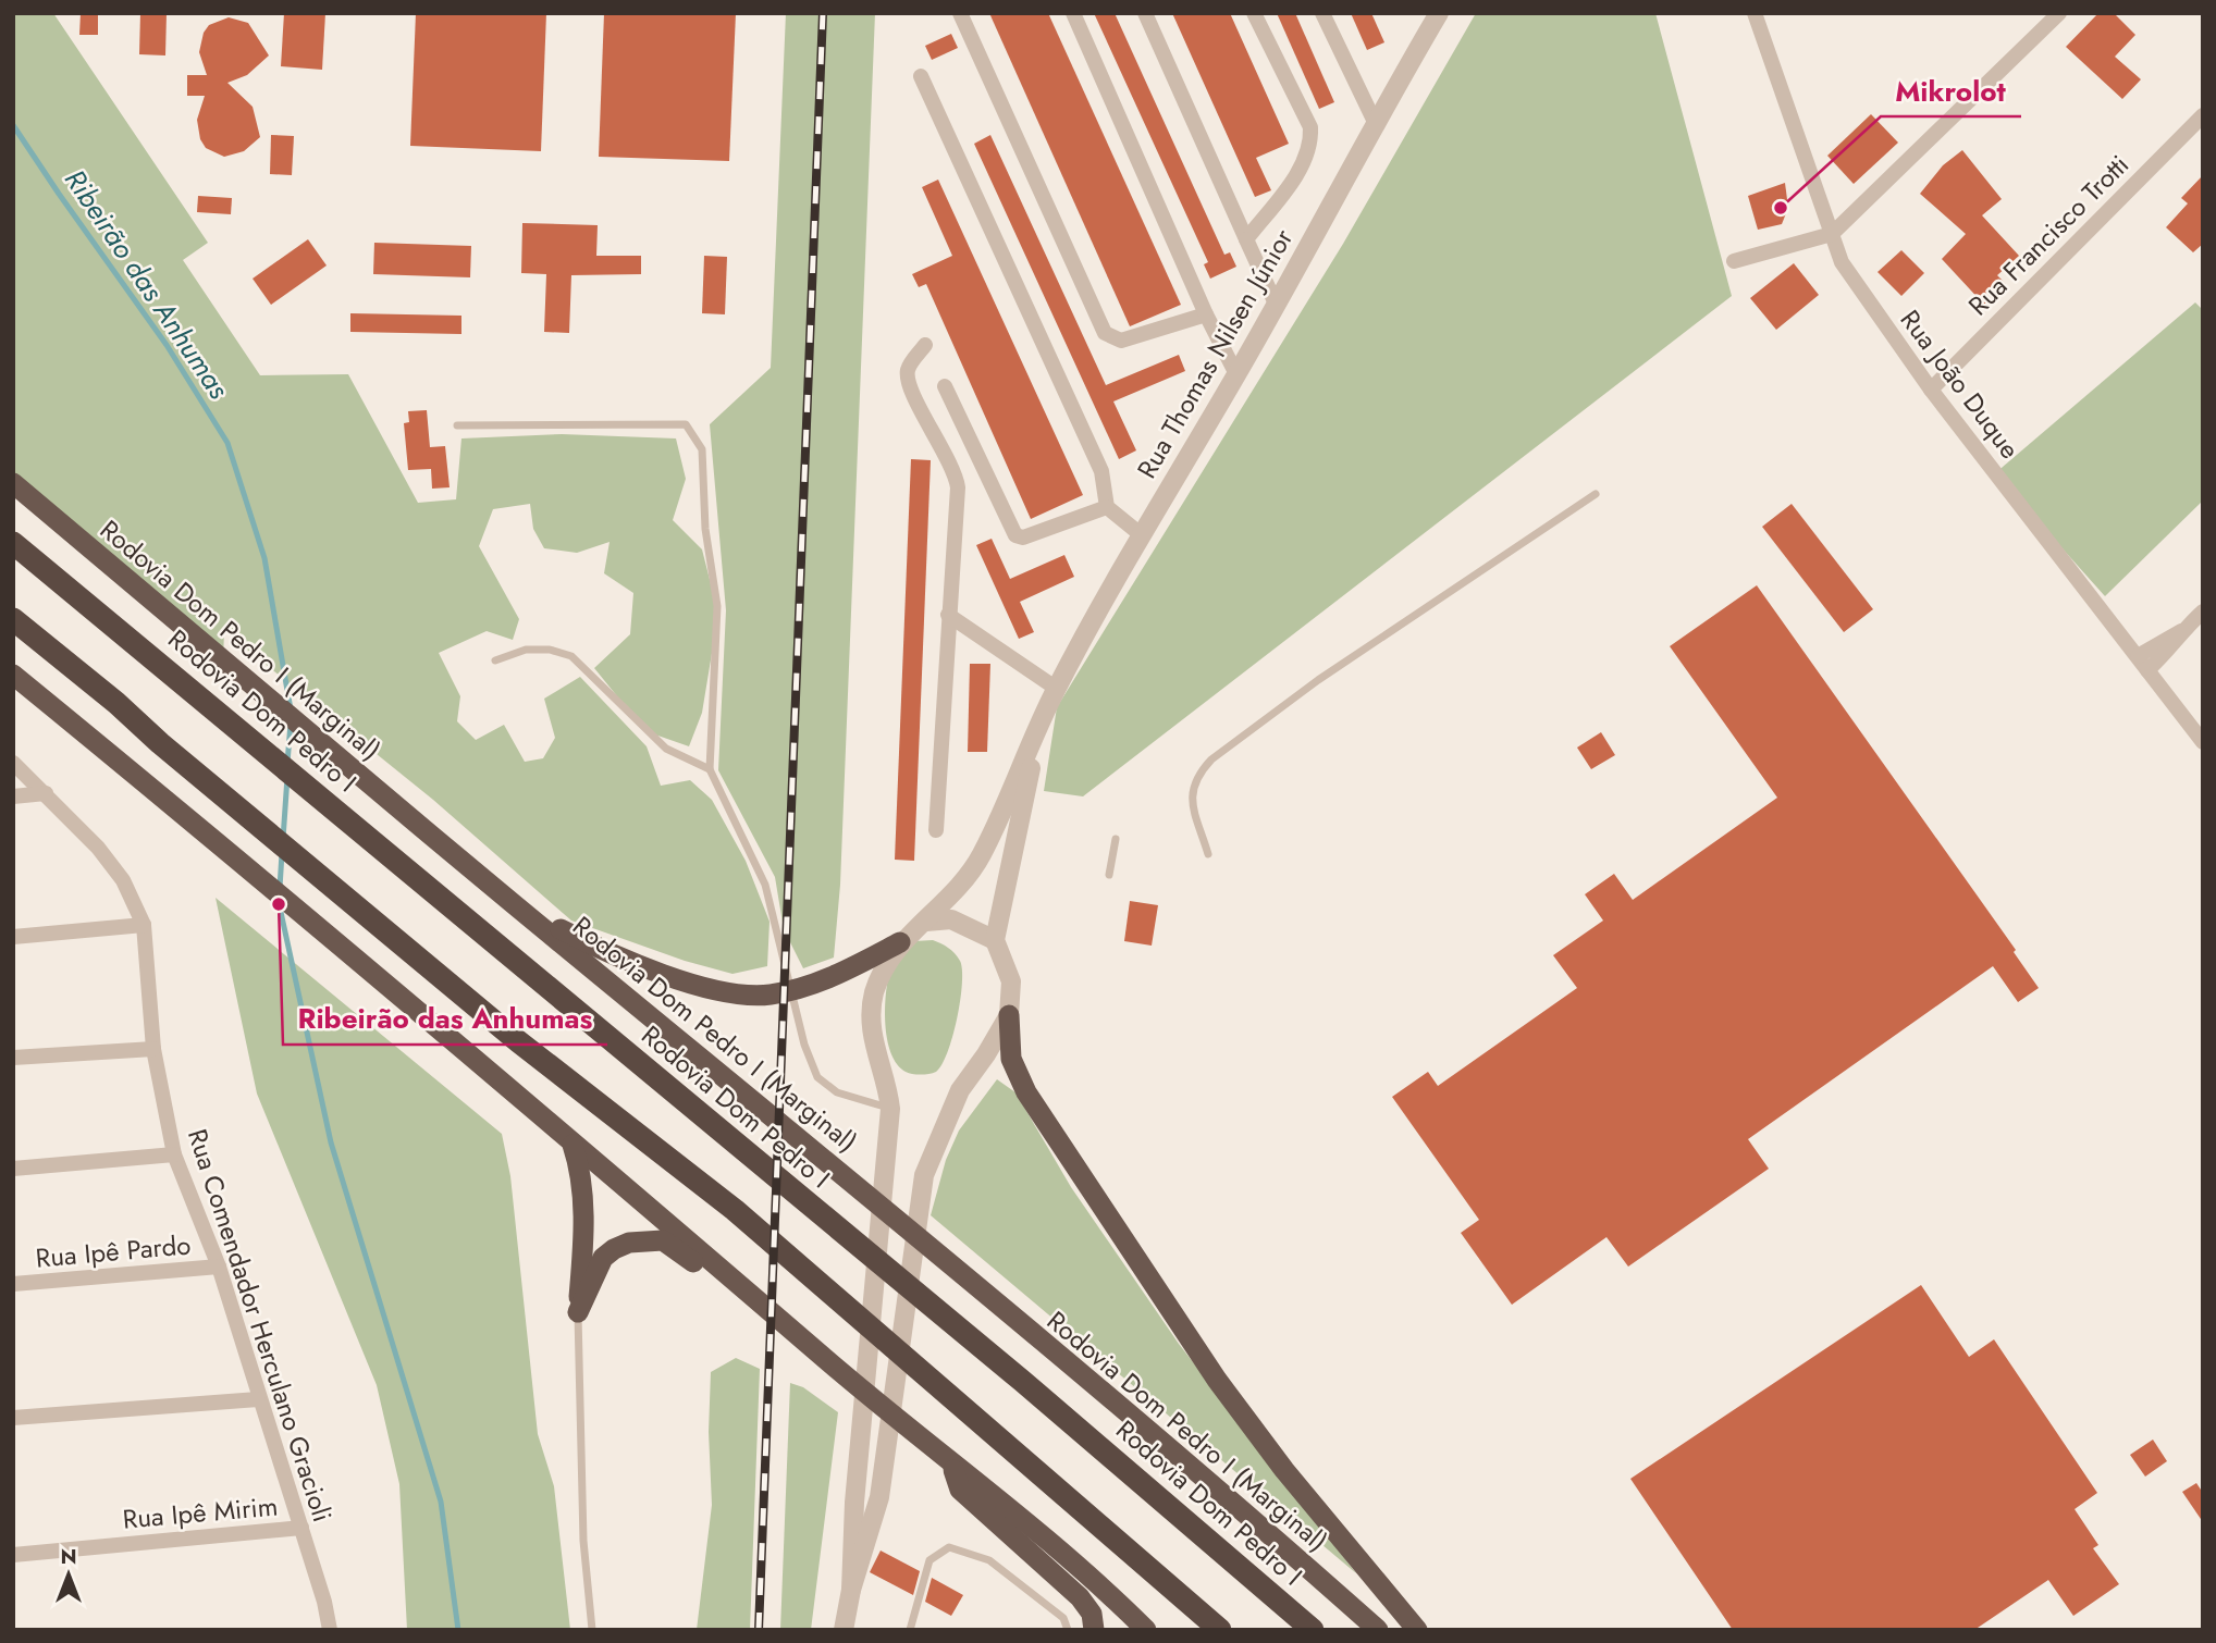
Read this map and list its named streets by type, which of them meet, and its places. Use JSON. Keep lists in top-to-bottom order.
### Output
{
  "streets": {
    "highway": ["Rodovia Dom Pedro I (Marginal)", "Rodovia Dom Pedro I"],
    "street": [
      "Rua Francisco Trotti",
      "Rua Thomas Nilsen Júnior",
      "Rua João Duque",
      "Rua Ipê Pardo",
      "Rua Comendador Herculano Gracioli",
      "Rua Ipê Mirim"
    ]
  },
  "crossings": [
    ["Rua Francisco Trotti", "Rua João Duque"],
    ["Rua Ipê Pardo", "Rua Comendador Herculano Gracioli"],
    ["Rua Comendador Herculano Gracioli", "Rua Ipê Mirim"]
  ],
  "water": ["Ribeirão das Anhumas"],
  "places": ["Mikrolot", "Ribeirão das Anhumas"],
  "north": "top"
}
